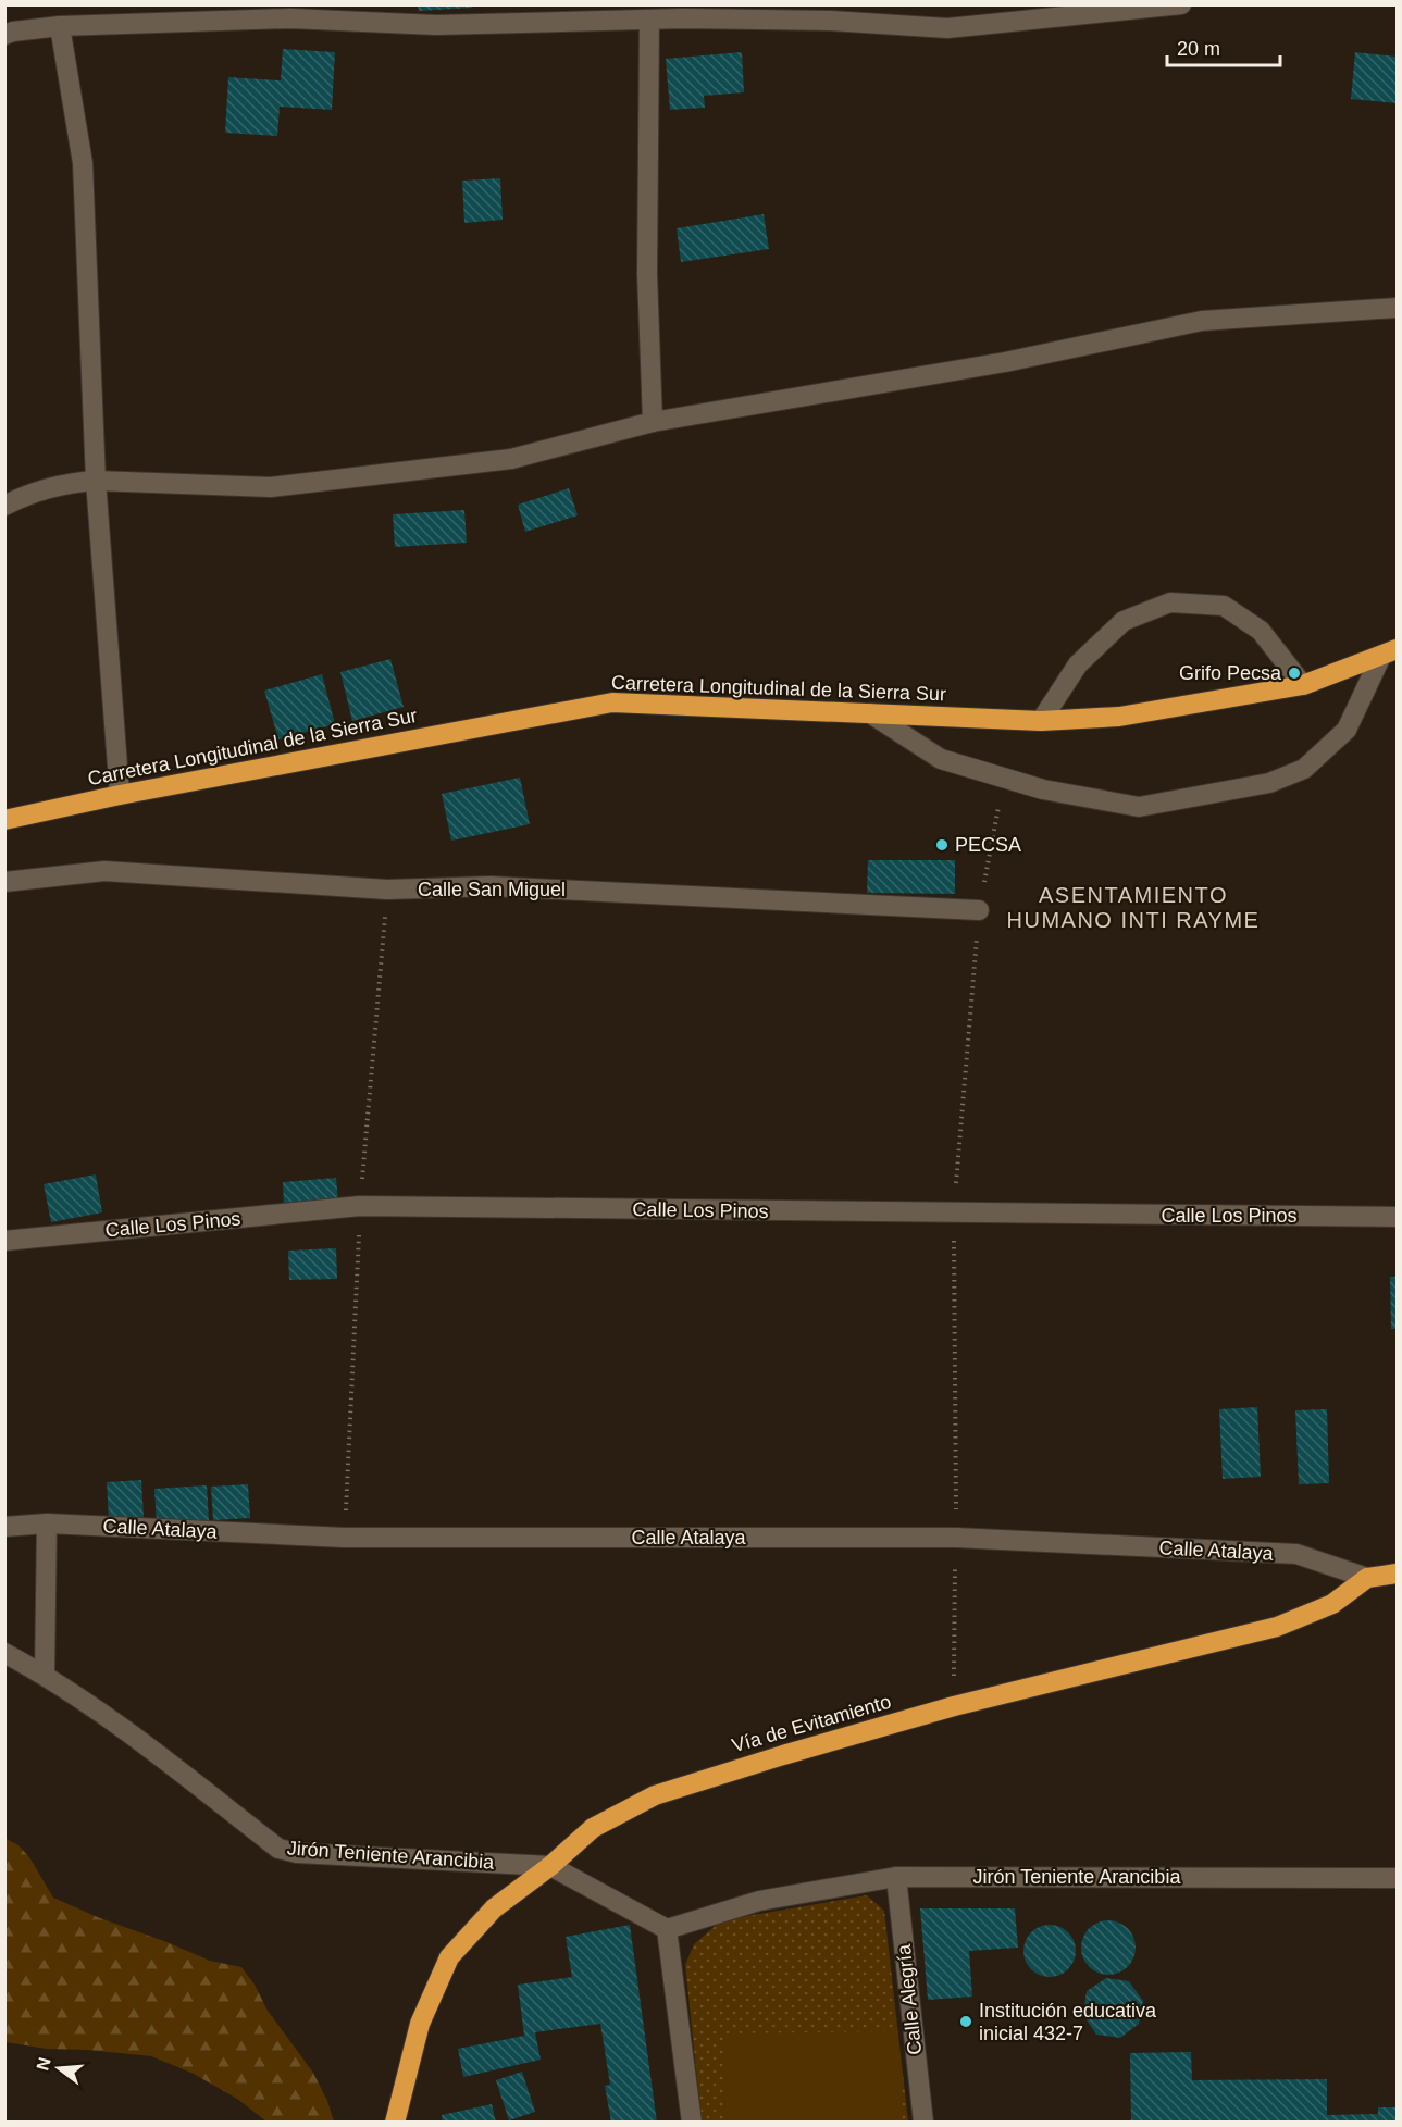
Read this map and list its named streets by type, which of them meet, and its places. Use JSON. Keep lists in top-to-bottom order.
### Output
{
  "streets": {
    "highway": ["Carretera Longitudinal de la Sierra Sur", "Vía de Evitamiento"],
    "street": [
      "Calle San Miguel",
      "Calle Los Pinos",
      "Calle Atalaya",
      "Jirón Teniente Arancibia",
      "Calle Alegría"
    ]
  },
  "crossings": [
    ["Calle Atalaya", "Vía de Evitamiento"],
    ["Vía de Evitamiento", "Jirón Teniente Arancibia"],
    ["Jirón Teniente Arancibia", "Calle Alegría"]
  ],
  "districts": ["ASENTAMIENTO HUMANO INTI RAYME"],
  "places": ["Grifo Pecsa", "PECSA", "Institución educativa inicial 432-7"],
  "scale_bar": "20 m",
  "north": "left"
}
